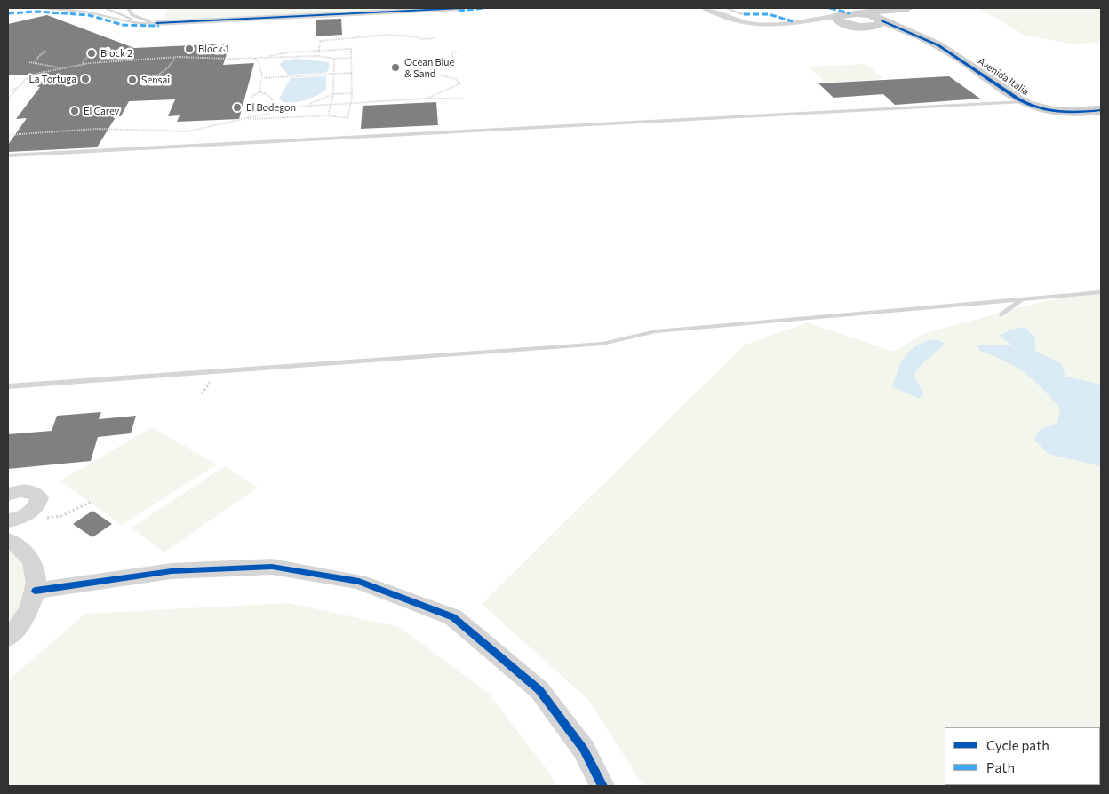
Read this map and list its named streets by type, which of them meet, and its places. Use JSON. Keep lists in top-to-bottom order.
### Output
{
  "streets": {
    "street": ["Avenida Italia"]
  },
  "places": [
    "Block 1",
    "Block 2",
    "Ocean Blue & Sand",
    "La Tortuga",
    "Sensai",
    "El Bodegon",
    "El Carey"
  ],
  "legend": ["Cycle path", "Path"]
}
